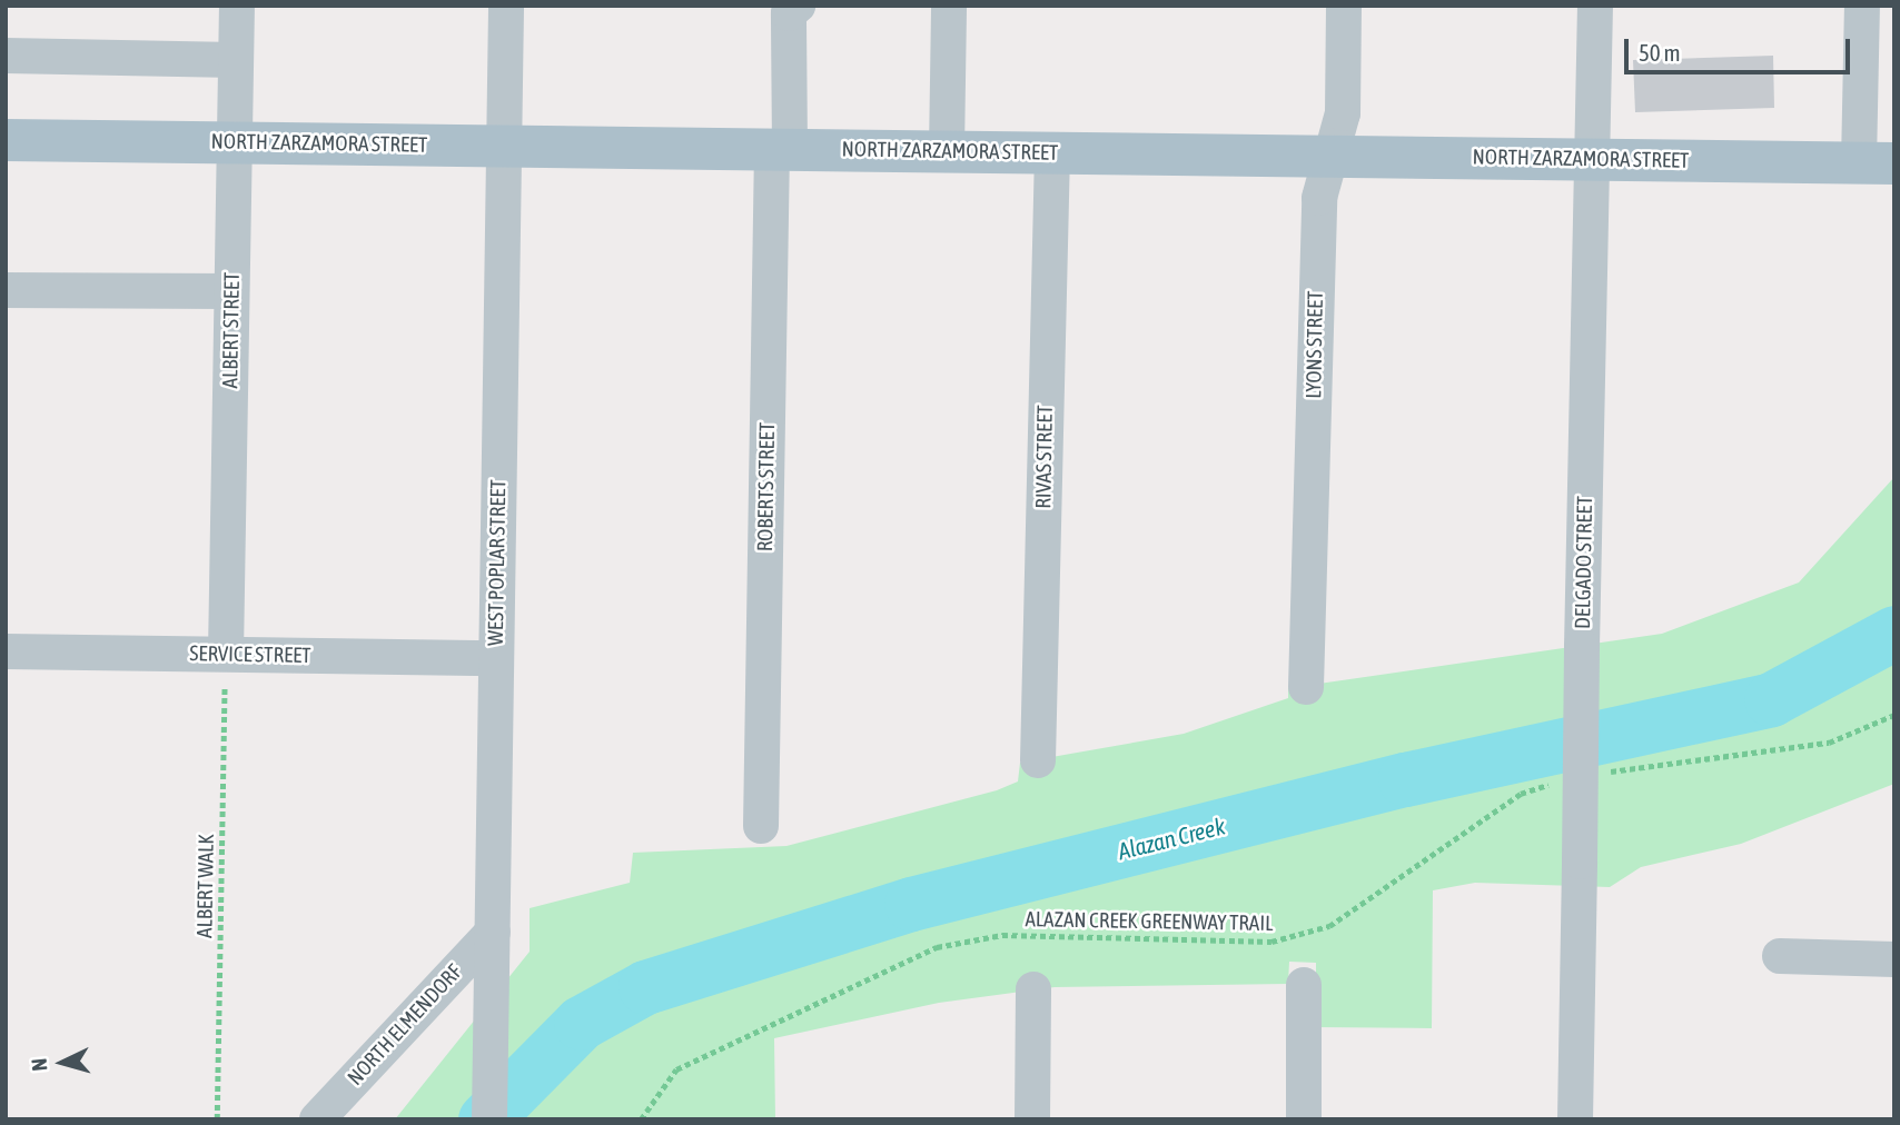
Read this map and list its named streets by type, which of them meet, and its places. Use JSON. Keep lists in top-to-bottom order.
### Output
{
  "streets": {
    "main road": ["NORTH ZARZAMORA STREET"],
    "street": [
      "ALBERT STREET",
      "LYONS STREET",
      "RIVAS STREET",
      "ROBERTS STREET",
      "WEST POPLAR STREET",
      "DELGADO STREET",
      "SERVICE STREET",
      "NORTH ELMENDORF"
    ],
    "path": ["ALBERT WALK", "ALAZAN CREEK GREENWAY TRAIL"]
  },
  "crossings": [
    ["NORTH ZARZAMORA STREET", "ALBERT STREET"],
    ["NORTH ZARZAMORA STREET", "LYONS STREET"],
    ["NORTH ZARZAMORA STREET", "RIVAS STREET"],
    ["NORTH ZARZAMORA STREET", "ROBERTS STREET"],
    ["NORTH ZARZAMORA STREET", "WEST POPLAR STREET"],
    ["NORTH ZARZAMORA STREET", "DELGADO STREET"],
    ["ALBERT STREET", "SERVICE STREET"],
    ["ALBERT STREET", "ALBERT WALK"],
    ["WEST POPLAR STREET", "SERVICE STREET"],
    ["WEST POPLAR STREET", "NORTH ELMENDORF"],
    ["SERVICE STREET", "ALBERT WALK"]
  ],
  "water": ["Alazan Creek"],
  "scale_bar": "50 m",
  "north": "left"
}
